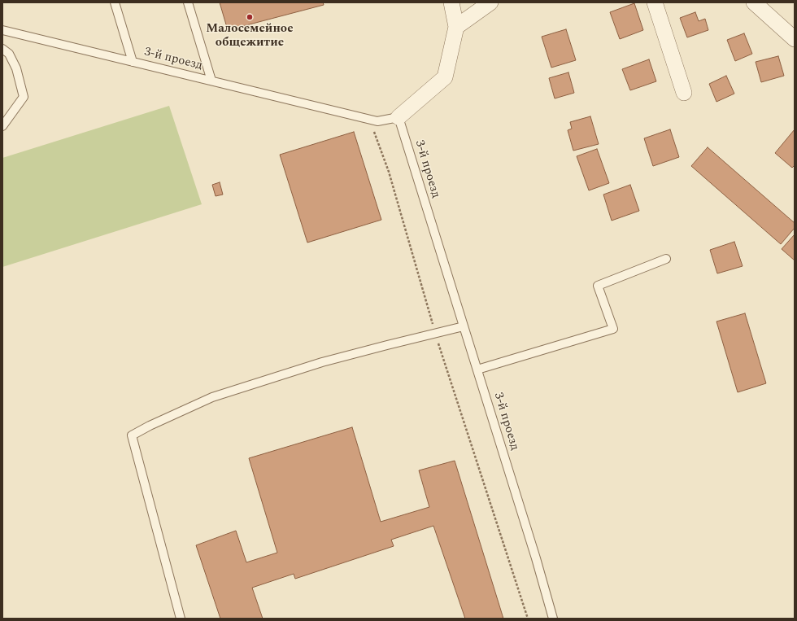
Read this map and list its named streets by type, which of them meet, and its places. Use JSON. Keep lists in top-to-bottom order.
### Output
{
  "streets": {
    "lane": ["3-й проезд"]
  },
  "places": ["Малосемейное общежитие"]
}
